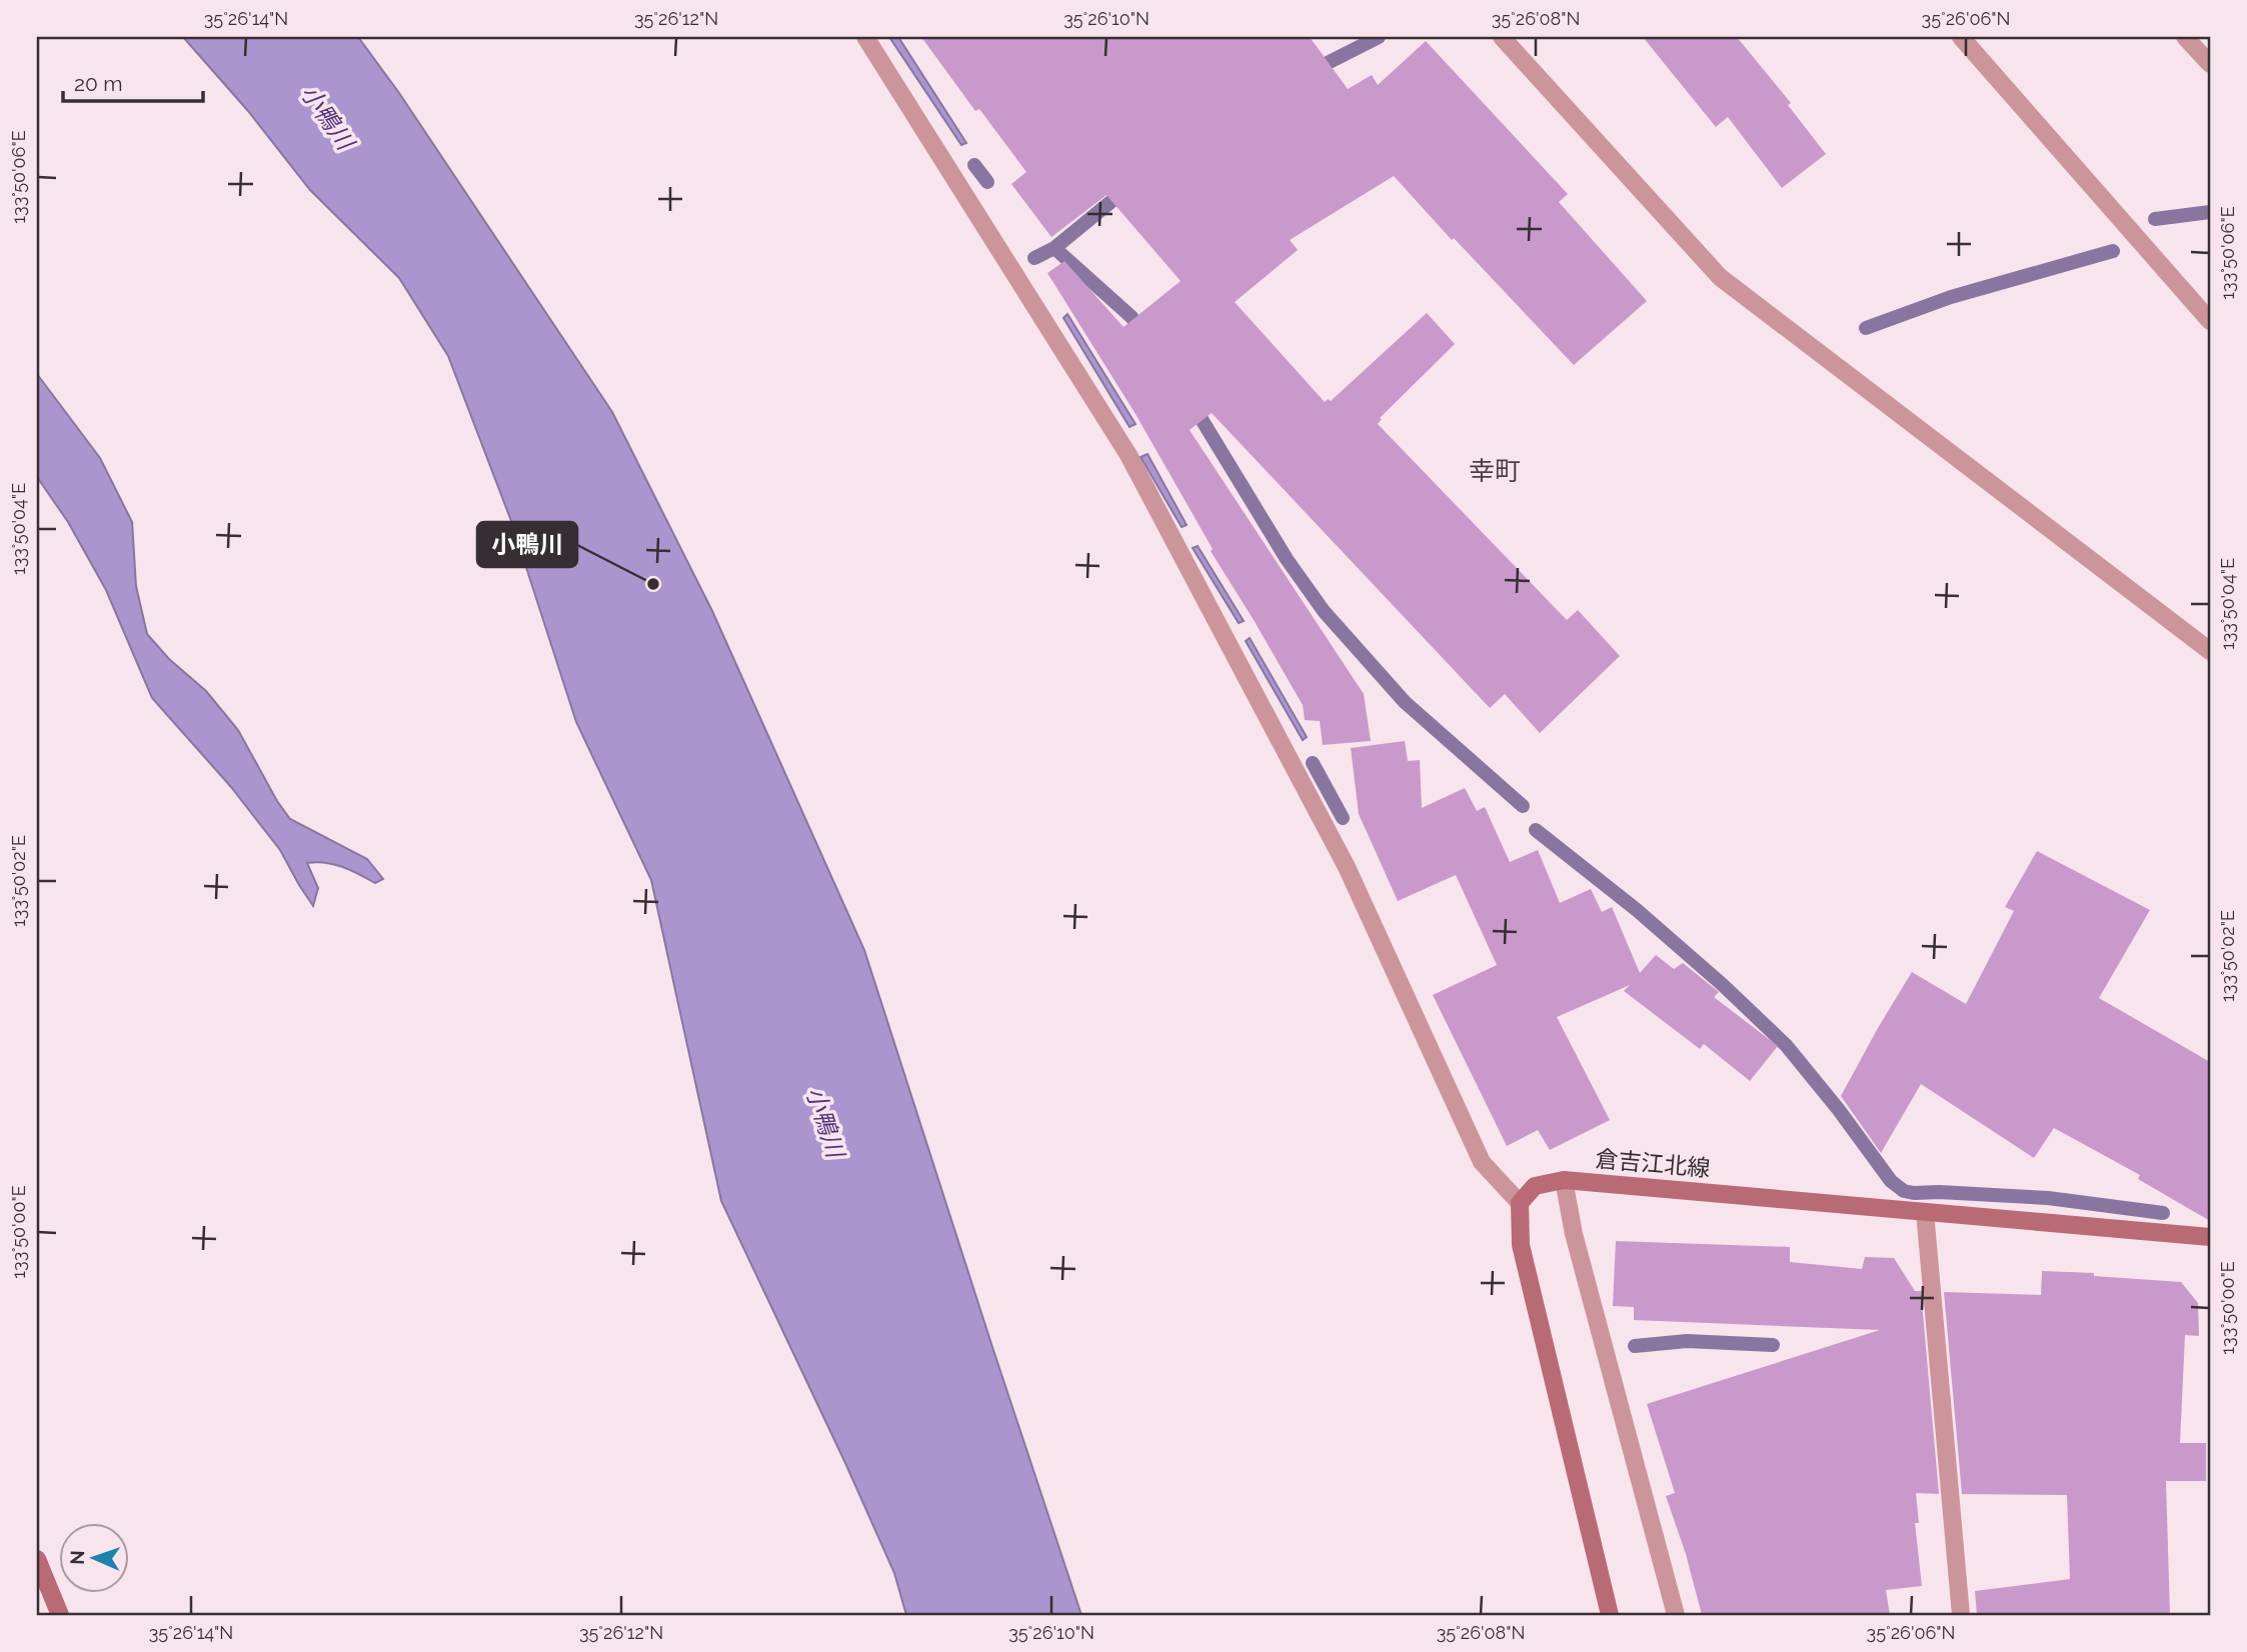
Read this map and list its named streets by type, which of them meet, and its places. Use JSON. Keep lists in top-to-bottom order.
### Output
{
  "streets": {
    "main road": ["倉吉江北線"]
  },
  "districts": ["幸町"],
  "water": ["小鴨川"],
  "places": ["小鴨川"],
  "scale_bar": "20 m",
  "north": "left",
  "coordinates": [
    "35°26'14\"N",
    "35°26'12\"N",
    "35°26'10\"N",
    "35°26'08\"N",
    "35°26'06\"N",
    "133°50'06\"E",
    "133°50'04\"E",
    "133°50'02\"E",
    "133°50'00\"E"
  ]
}
